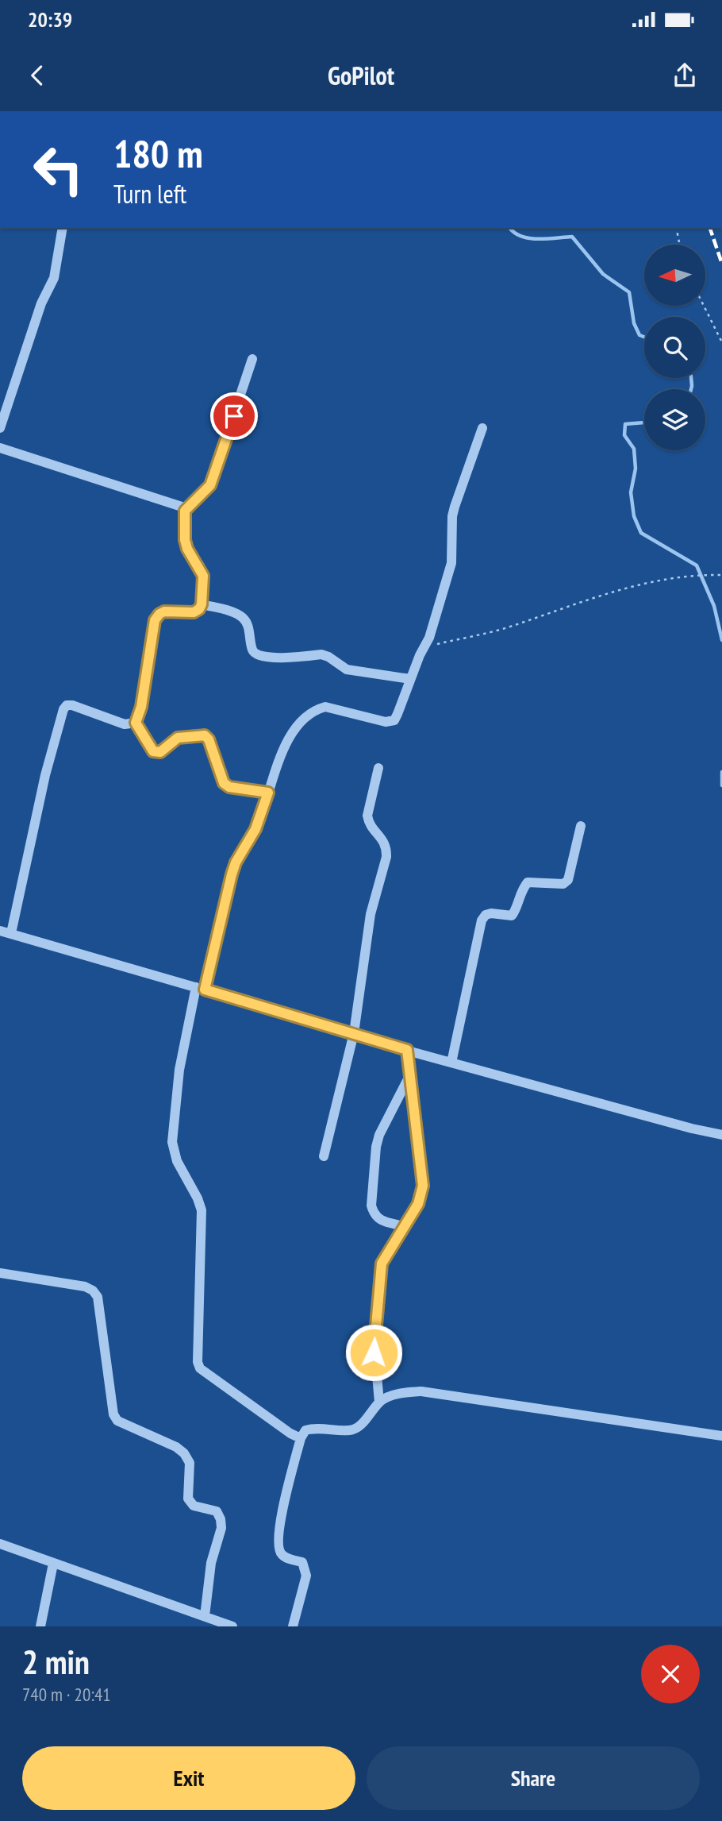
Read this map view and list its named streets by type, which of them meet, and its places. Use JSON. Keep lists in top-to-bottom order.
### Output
{
  "north": "left",
  "page": {
    "status": "20:39",
    "header": "GoPilot",
    "turn": ["180 m", "Turn left"],
    "heading": ["2 min", "740 m · 20:41"],
    "buttons": ["Exit", "Share"]
  }
}
